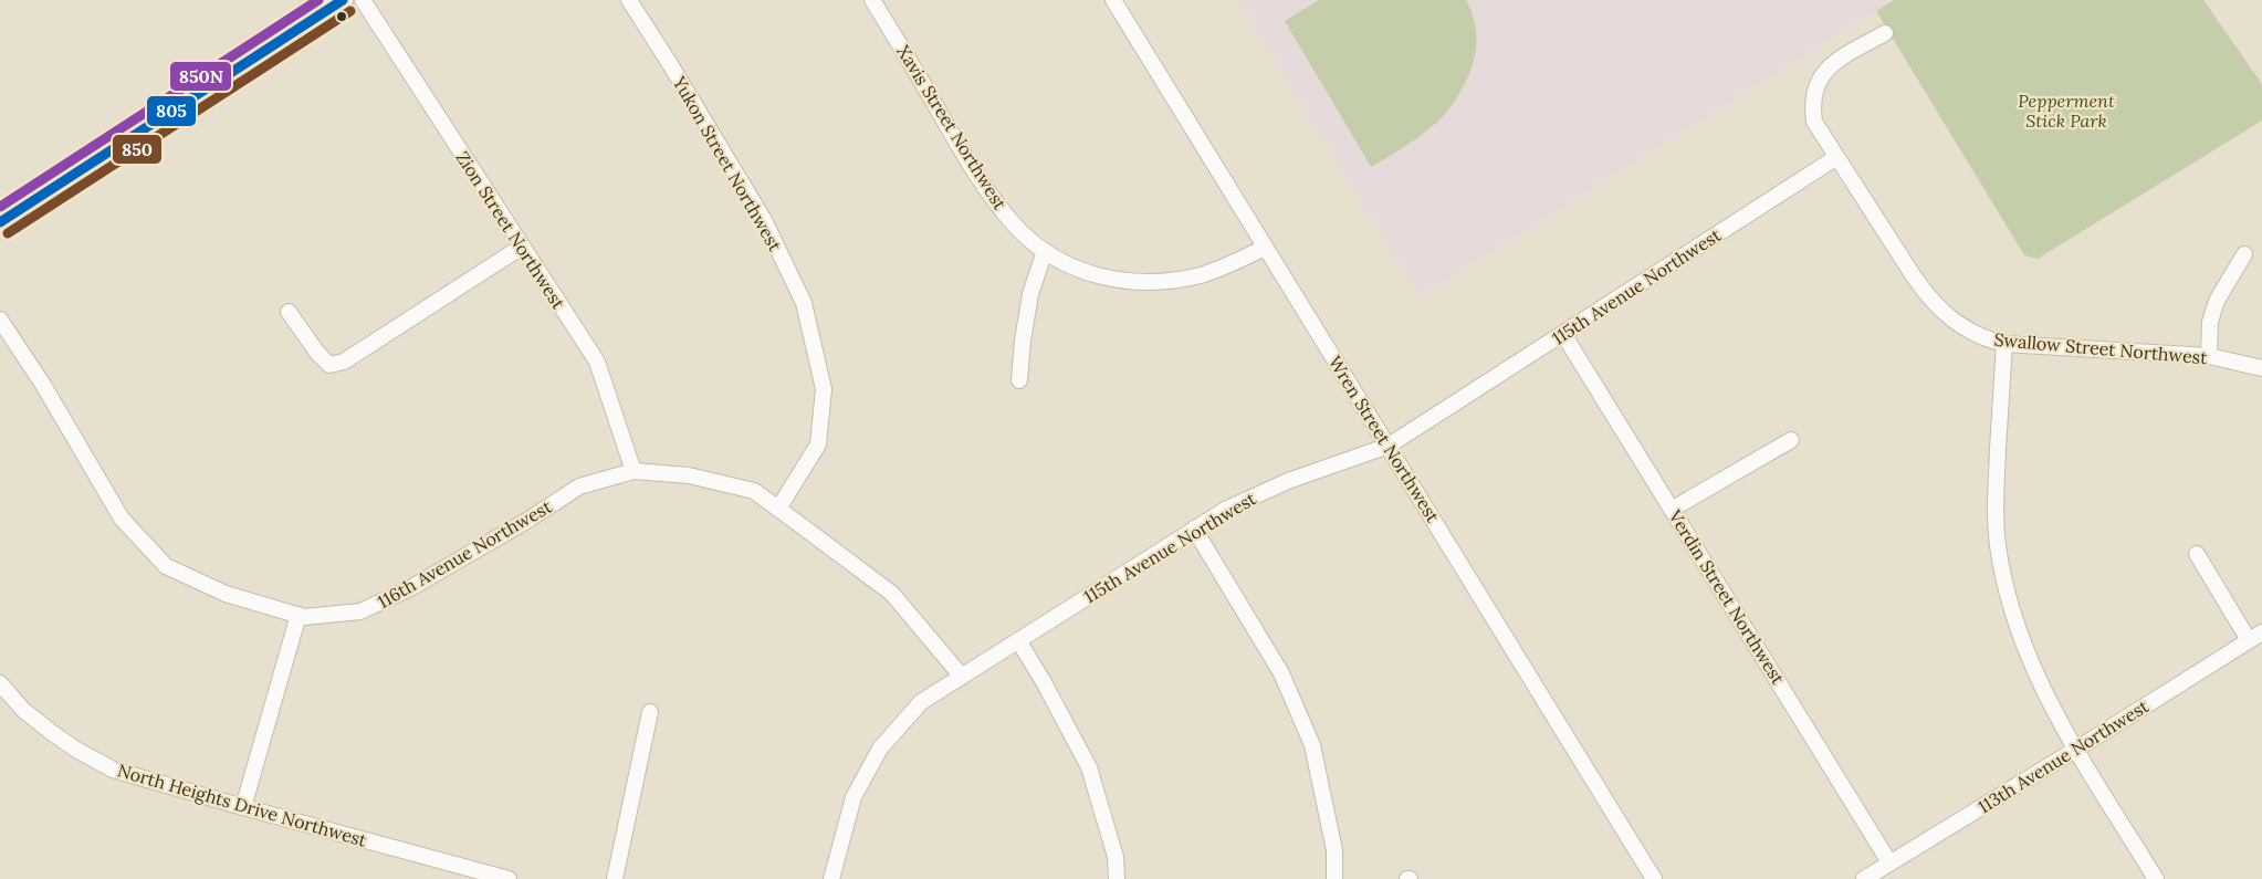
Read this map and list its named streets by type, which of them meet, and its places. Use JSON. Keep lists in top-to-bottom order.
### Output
{
  "streets": {
    "street": [
      "Xavis Street Northwest",
      "Yukon Street Northwest",
      "Zion Street Northwest",
      "115th Avenue Northwest",
      "Swallow Street Northwest",
      "Wren Street Northwest",
      "116th Avenue Northwest",
      "Verdin Street Northwest",
      "113th Avenue Northwest",
      "North Heights Drive Northwest"
    ]
  },
  "crossings": [
    ["Xavis Street Northwest", "Wren Street Northwest"],
    ["Yukon Street Northwest", "116th Avenue Northwest"],
    ["Zion Street Northwest", "116th Avenue Northwest"],
    ["115th Avenue Northwest", "Swallow Street Northwest"],
    ["115th Avenue Northwest", "Wren Street Northwest"],
    ["115th Avenue Northwest", "Verdin Street Northwest"],
    ["Verdin Street Northwest", "113th Avenue Northwest"]
  ],
  "parks": ["Pepperment Stick Park"],
  "lines": ["transit line 805", "transit line 850N", "transit line 850"]
}
